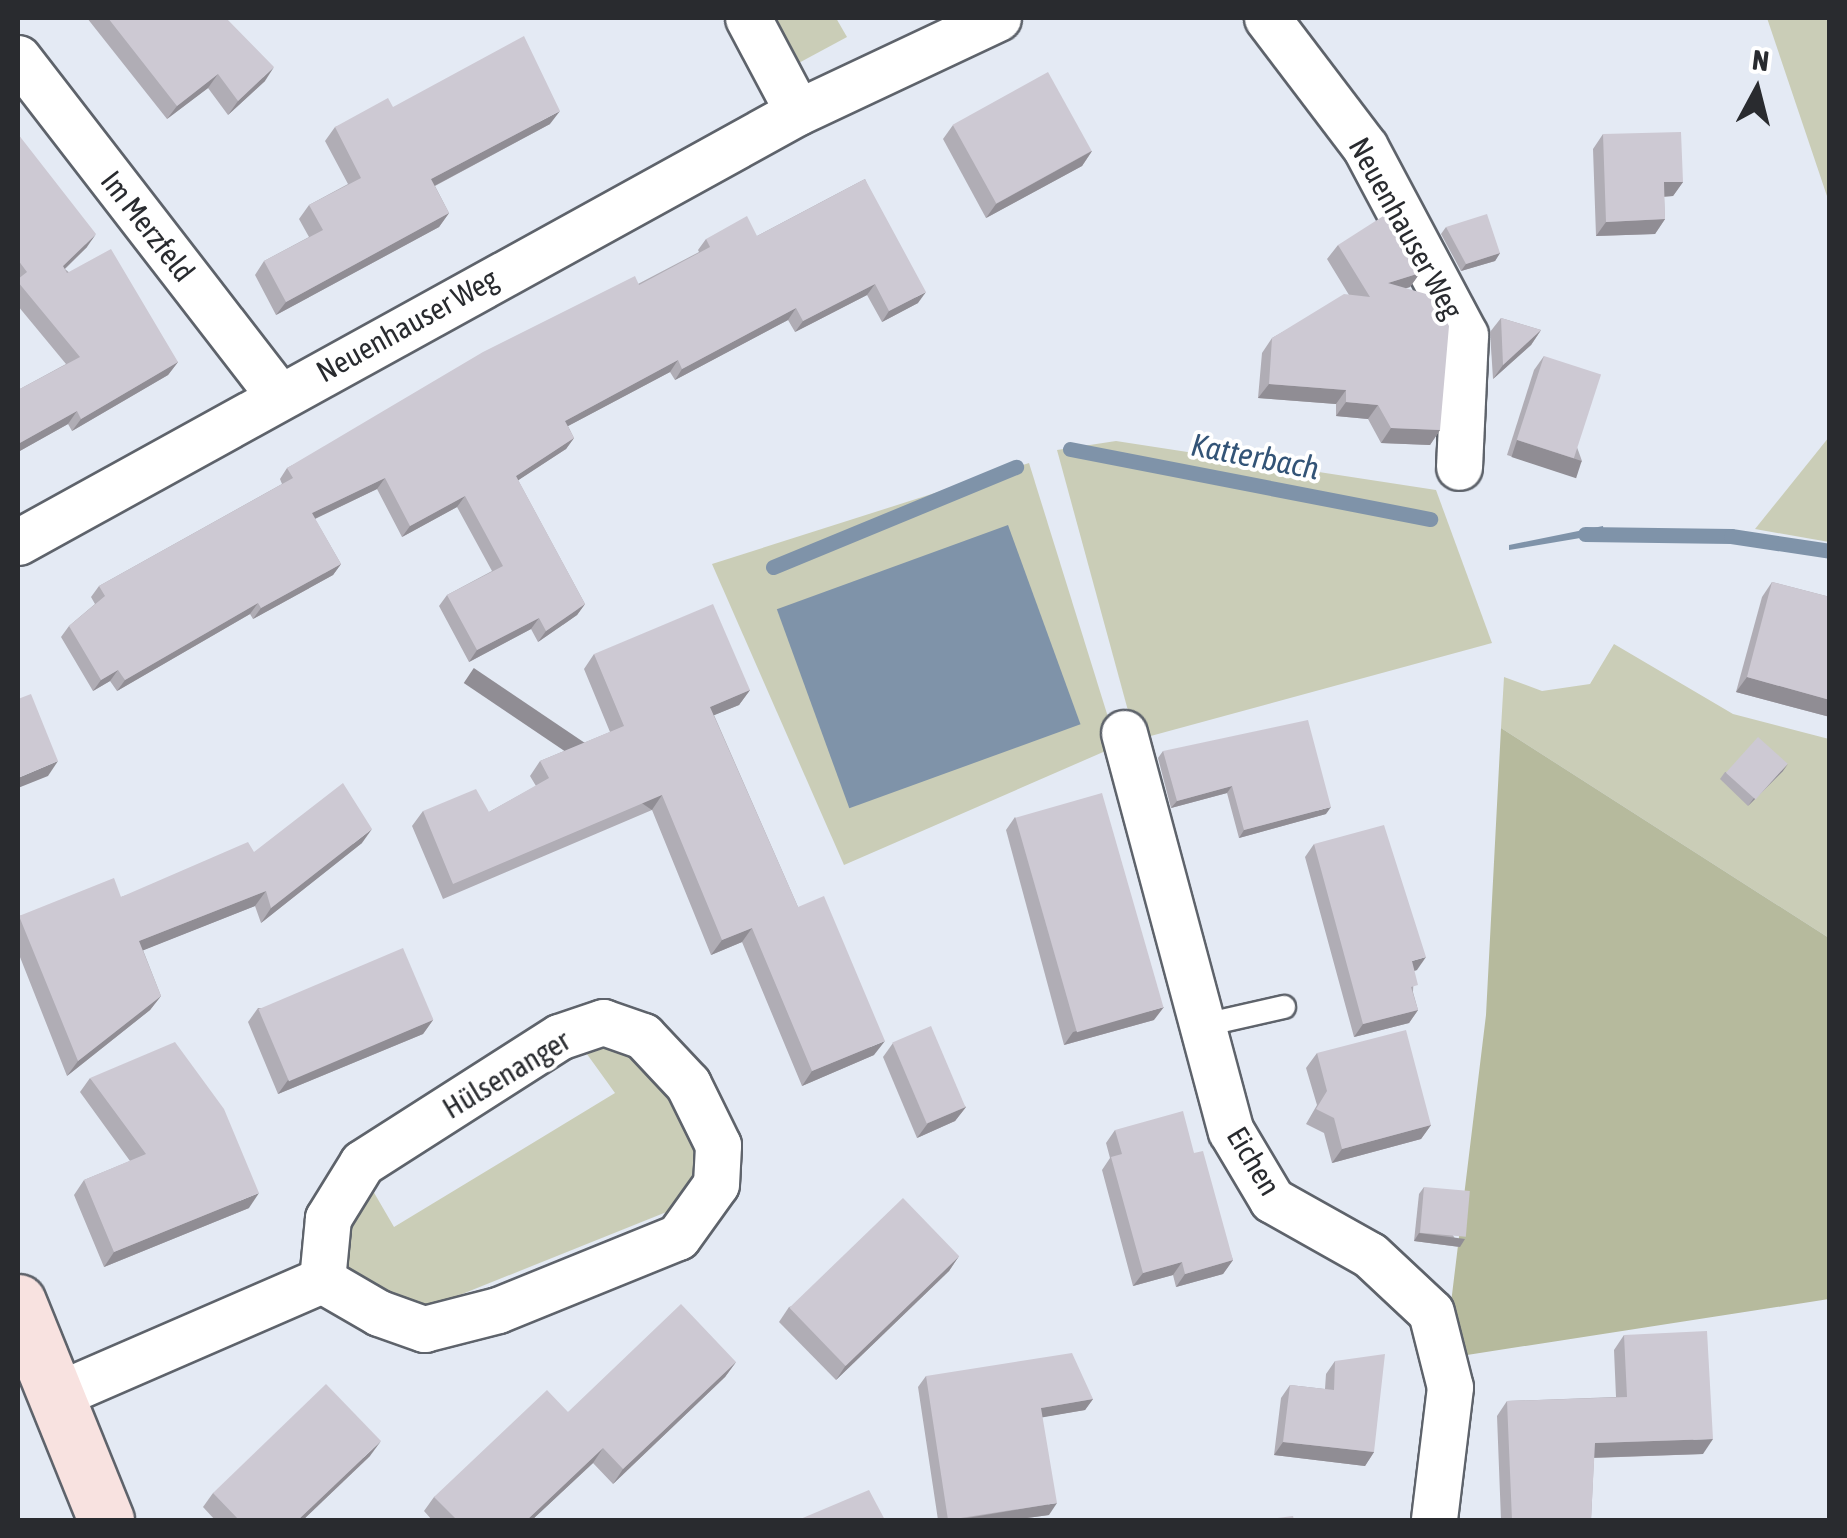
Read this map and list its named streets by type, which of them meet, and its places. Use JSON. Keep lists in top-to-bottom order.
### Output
{
  "streets": {
    "street": [
      "Im Merzfeld",
      "Neuenhauser Weg",
      "Hülsenanger",
      "Eichen"
    ]
  },
  "crossings": [
    ["Im Merzfeld", "Neuenhauser Weg"]
  ],
  "water": ["Katterbach"],
  "north": "top"
}
